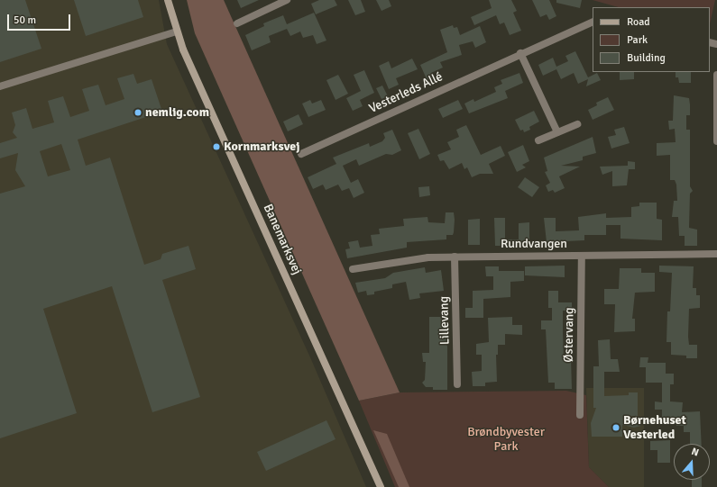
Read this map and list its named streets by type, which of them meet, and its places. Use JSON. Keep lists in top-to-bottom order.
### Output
{
  "streets": {
    "street": [
      "Vesterleds Allé",
      "Banemarksvej",
      "Rundvangen",
      "Lillevang",
      "Østervang"
    ]
  },
  "crossings": [
    ["Rundvangen", "Lillevang"],
    ["Rundvangen", "Østervang"]
  ],
  "parks": ["Brøndbyvester Park"],
  "places": ["nemlig.com", "Kornmarksvej", "Børnehuset Vesterled"],
  "legend": ["Road", "Park", "Building"],
  "scale_bar": "50 m",
  "north": "top"
}
